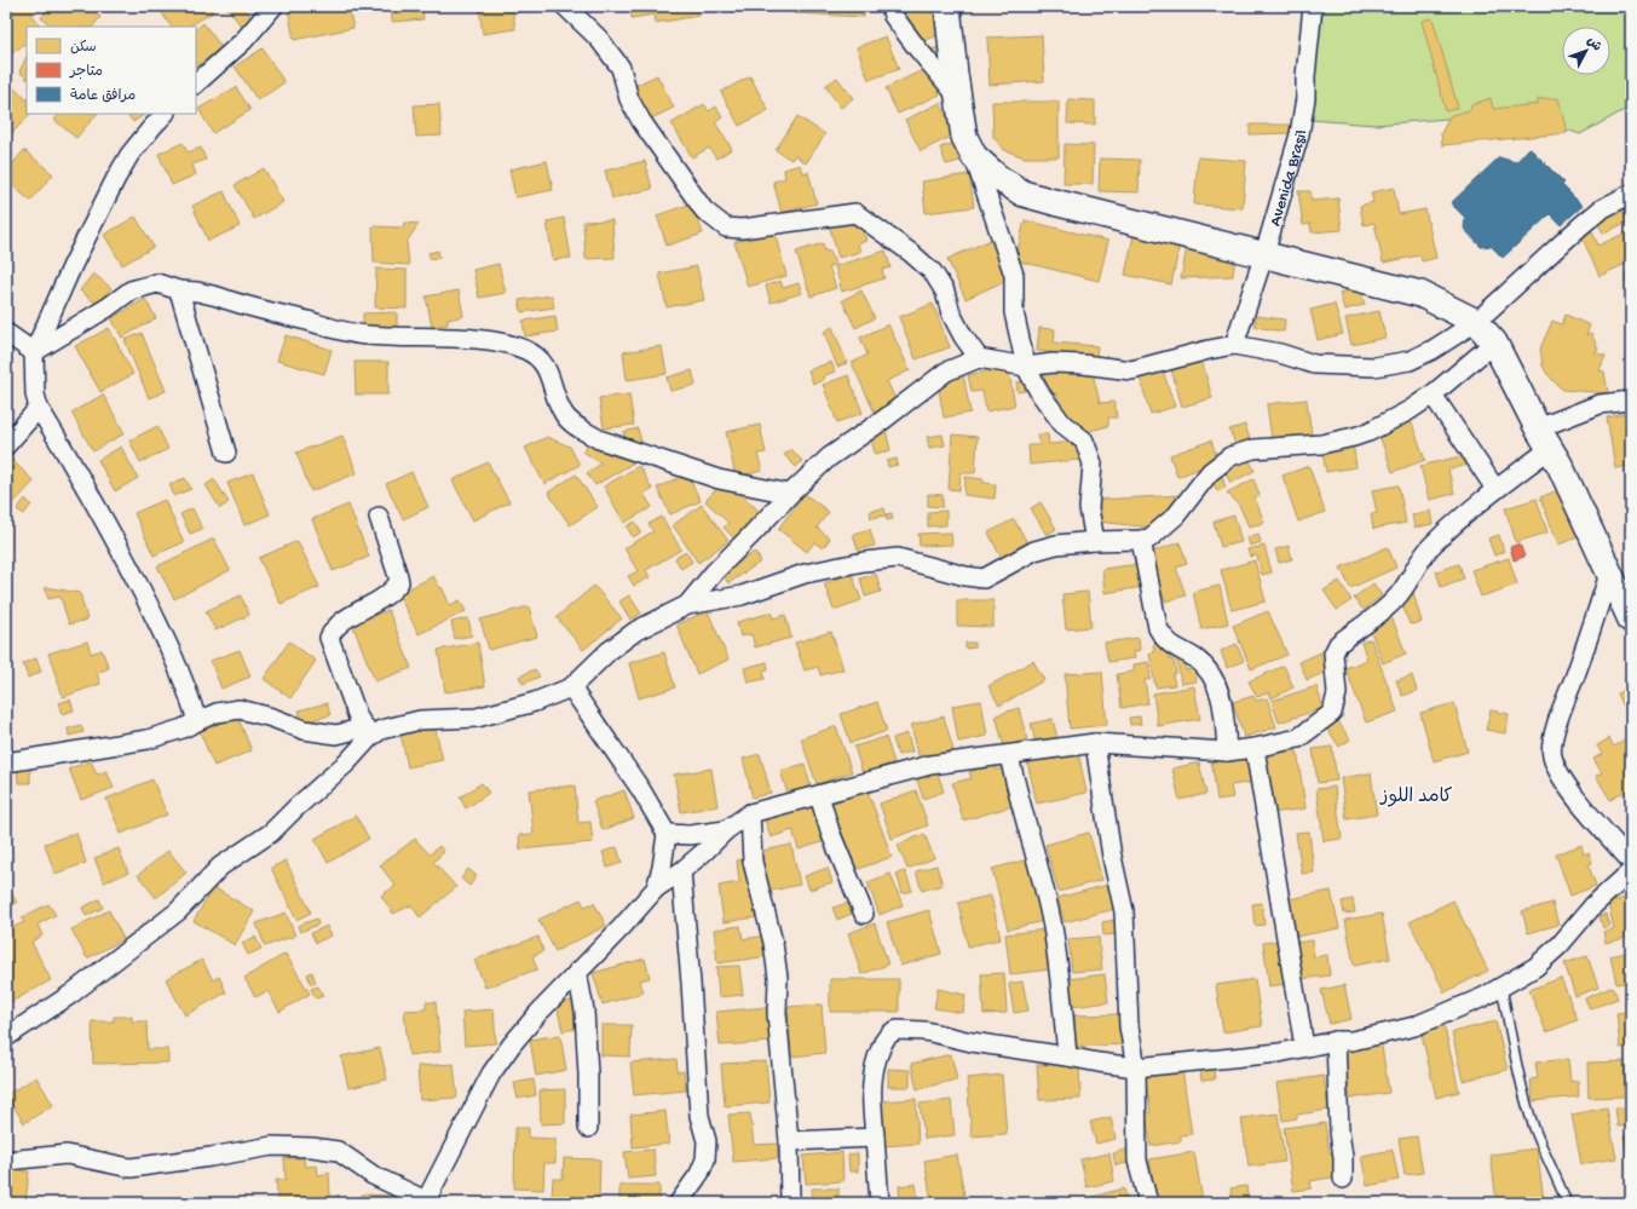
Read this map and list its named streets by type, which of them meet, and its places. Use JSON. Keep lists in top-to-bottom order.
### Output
{
  "streets": {
    "street": ["Avenida Brasil"]
  },
  "districts": ["كامد اللوز"],
  "legend": ["سكن", "متاجر", "مرافق عامة"],
  "north": "top right"
}
